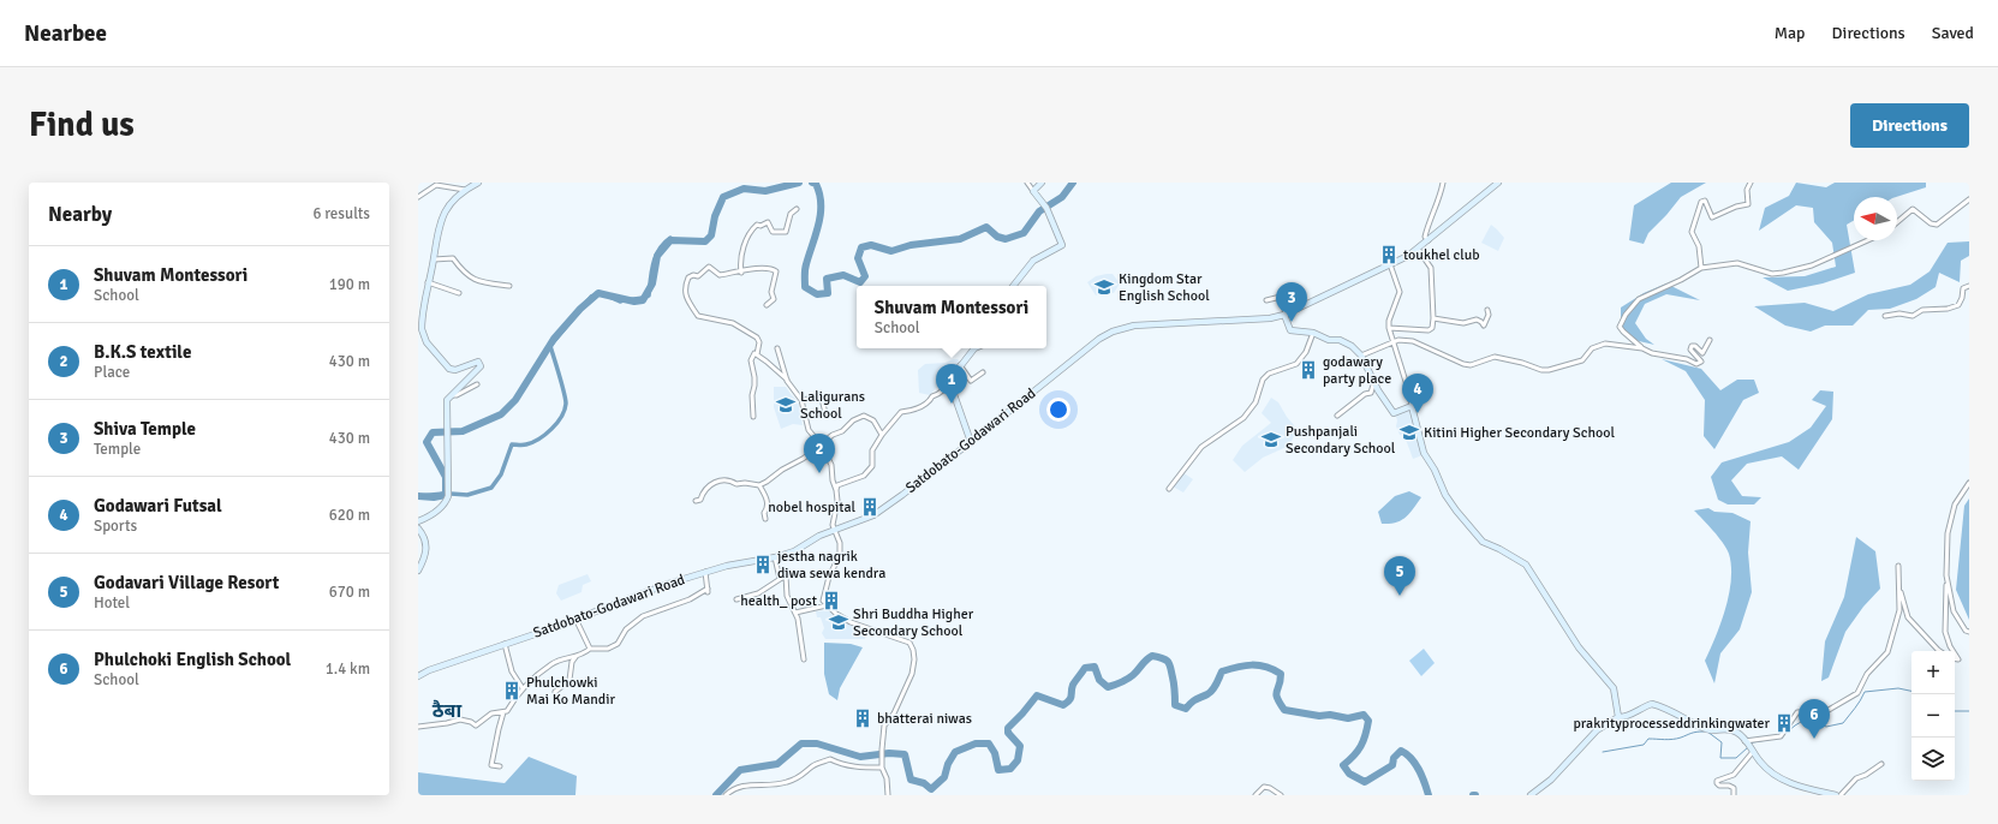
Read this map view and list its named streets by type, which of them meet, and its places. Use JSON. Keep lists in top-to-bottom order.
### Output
{
  "streets": {
    "street": ["Satdobato-Godawari Road"]
  },
  "districts": ["ठैबा"],
  "places": {
    "building": [
      "toukhel club",
      "godawary party place",
      "nobel hospital",
      "jestha nagrik diwa sewa kendra",
      "health_ post",
      "Phulchowki Mai Ko Mandir",
      "bhatterai niwas",
      "prakrityprocesseddrinkingwater"
    ],
    "school or university": [
      "Kingdom Star English School",
      "Laligurans School",
      "Kitini Higher Secondary School",
      "Pushpanjali Secondary School",
      "Shri Buddha Higher Secondary School"
    ]
  },
  "north": "left",
  "page": {
    "header": "Nearbee",
    "nav": ["Map", "Directions", "Saved"],
    "buttons": "Directions",
    "title": "Find us",
    "heading": ["Nearby", "6 results"],
    "list": [
      {
        "mark": "1",
        "name": "Shuvam Montessori",
        "note": "School",
        "value": "190 m"
      },
      {
        "mark": "2",
        "name": "B.K.S textile",
        "note": "Place",
        "value": "430 m"
      },
      {
        "mark": "3",
        "name": "Shiva Temple",
        "note": "Temple",
        "value": "430 m"
      },
      {
        "mark": "4",
        "name": "Godawari Futsal",
        "note": "Sports",
        "value": "620 m"
      },
      {
        "mark": "5",
        "name": "Godavari Village Resort",
        "note": "Hotel",
        "value": "670 m"
      },
      {
        "mark": "6",
        "name": "Phulchoki English School",
        "note": "School",
        "value": "1.4 km"
      }
    ],
    "pins": [
      "3",
      "1",
      "4",
      "2",
      "5",
      "6"
    ],
    "popup": ["Shuvam Montessori", "School"],
    "map_buttons": ["+", "−"]
  }
}
